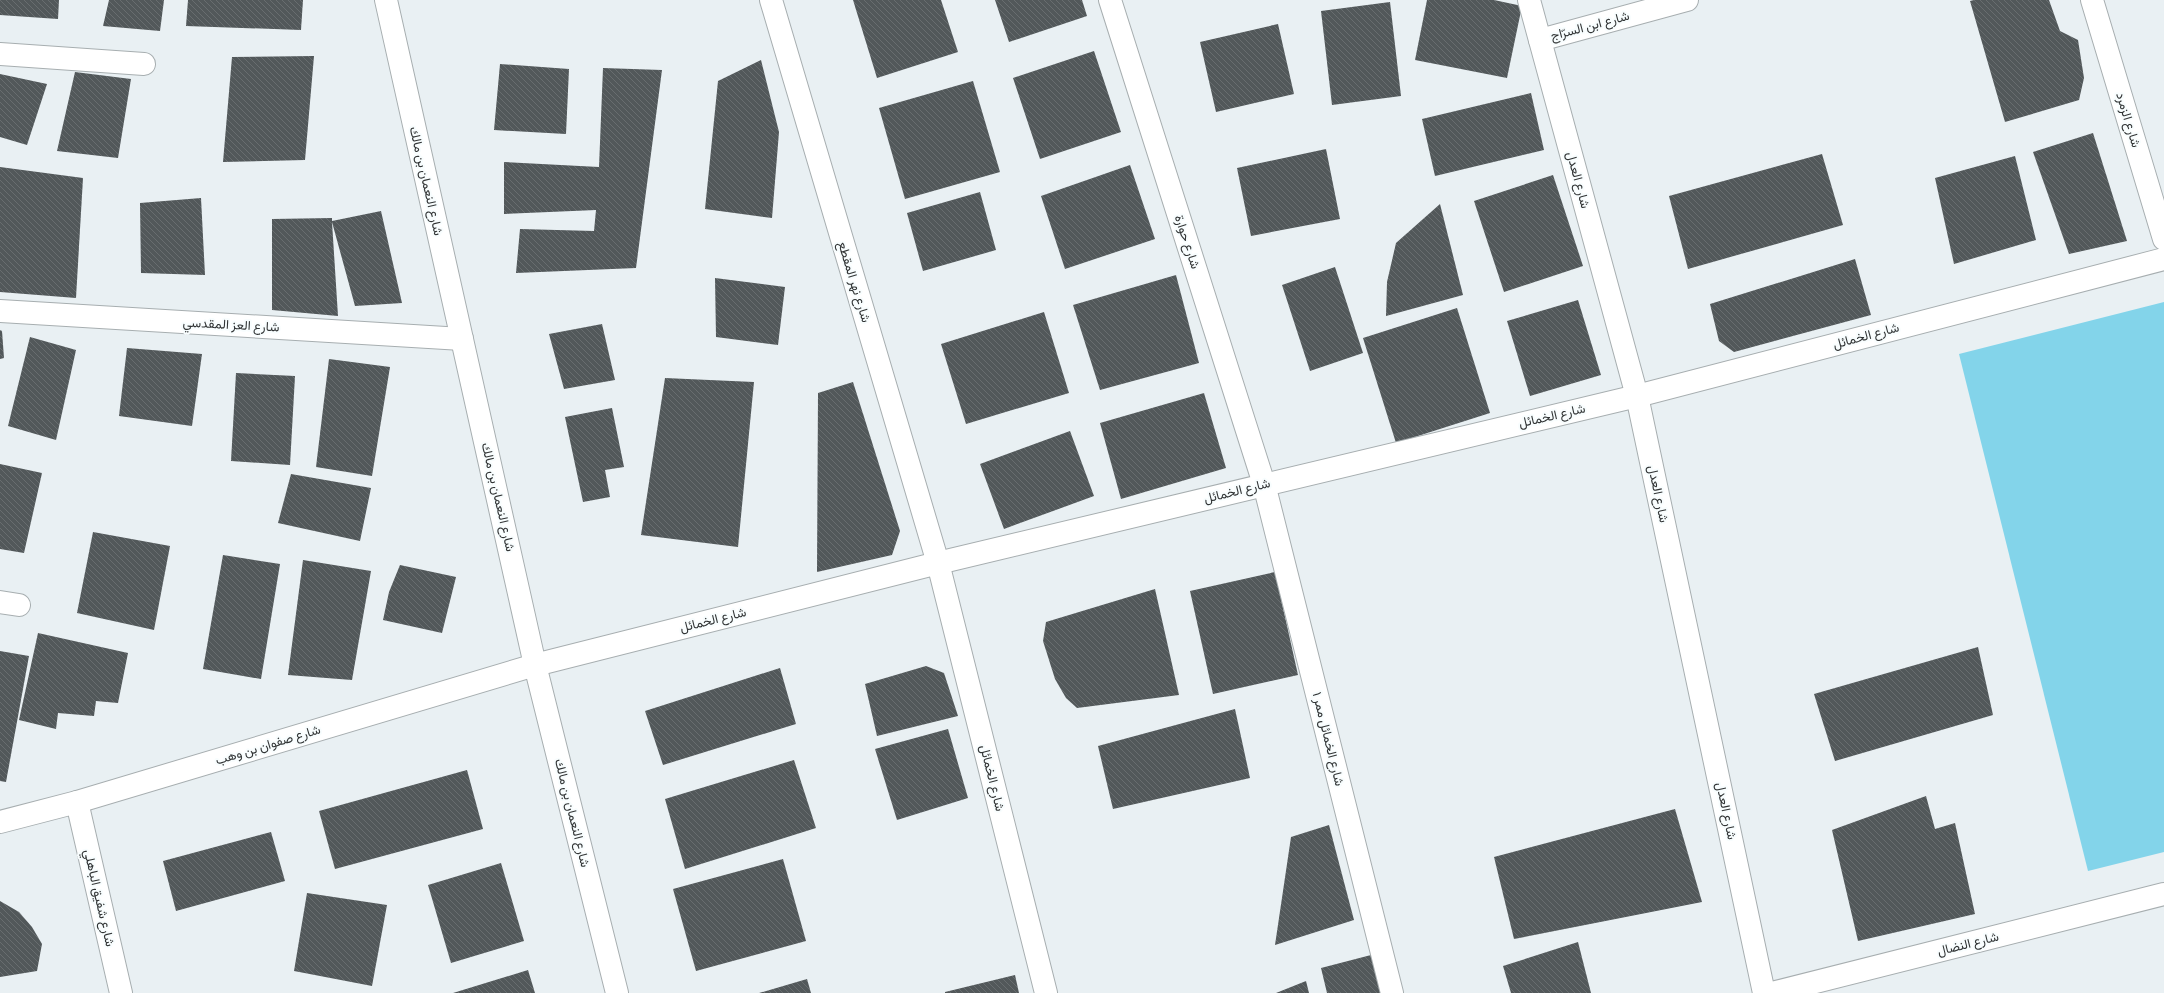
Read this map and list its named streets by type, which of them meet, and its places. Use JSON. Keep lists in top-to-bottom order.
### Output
{
  "streets": {
    "street": [
      "شارع ابن السرّاج",
      "شارع الزمرد",
      "شارع العدل",
      "شارع النعمان بن مالك",
      "شارع حوارة",
      "شارع نهر المقطع",
      "شارع العز المقدسي",
      "شارع الخمائل",
      "شارع الخمائل ممر ١",
      "شارع صفوان بن وهب",
      "شارع شفيق الباهلي",
      "شارع النضال"
    ]
  },
  "crossings": [
    ["شارع ابن السرّاج", "شارع العدل"],
    ["شارع العدل", "شارع الخمائل"],
    ["شارع النعمان بن مالك", "شارع العز المقدسي"],
    ["شارع النعمان بن مالك", "شارع الخمائل"],
    ["شارع النعمان بن مالك", "شارع صفوان بن وهب"],
    ["شارع حوارة", "شارع الخمائل"],
    ["شارع حوارة", "شارع الخمائل ممر ١"],
    ["شارع نهر المقطع", "شارع الخمائل"],
    ["شارع الخمائل", "شارع الخمائل ممر ١"],
    ["شارع الخمائل", "شارع صفوان بن وهب"],
    ["شارع صفوان بن وهب", "شارع شفيق الباهلي"]
  ]
}
